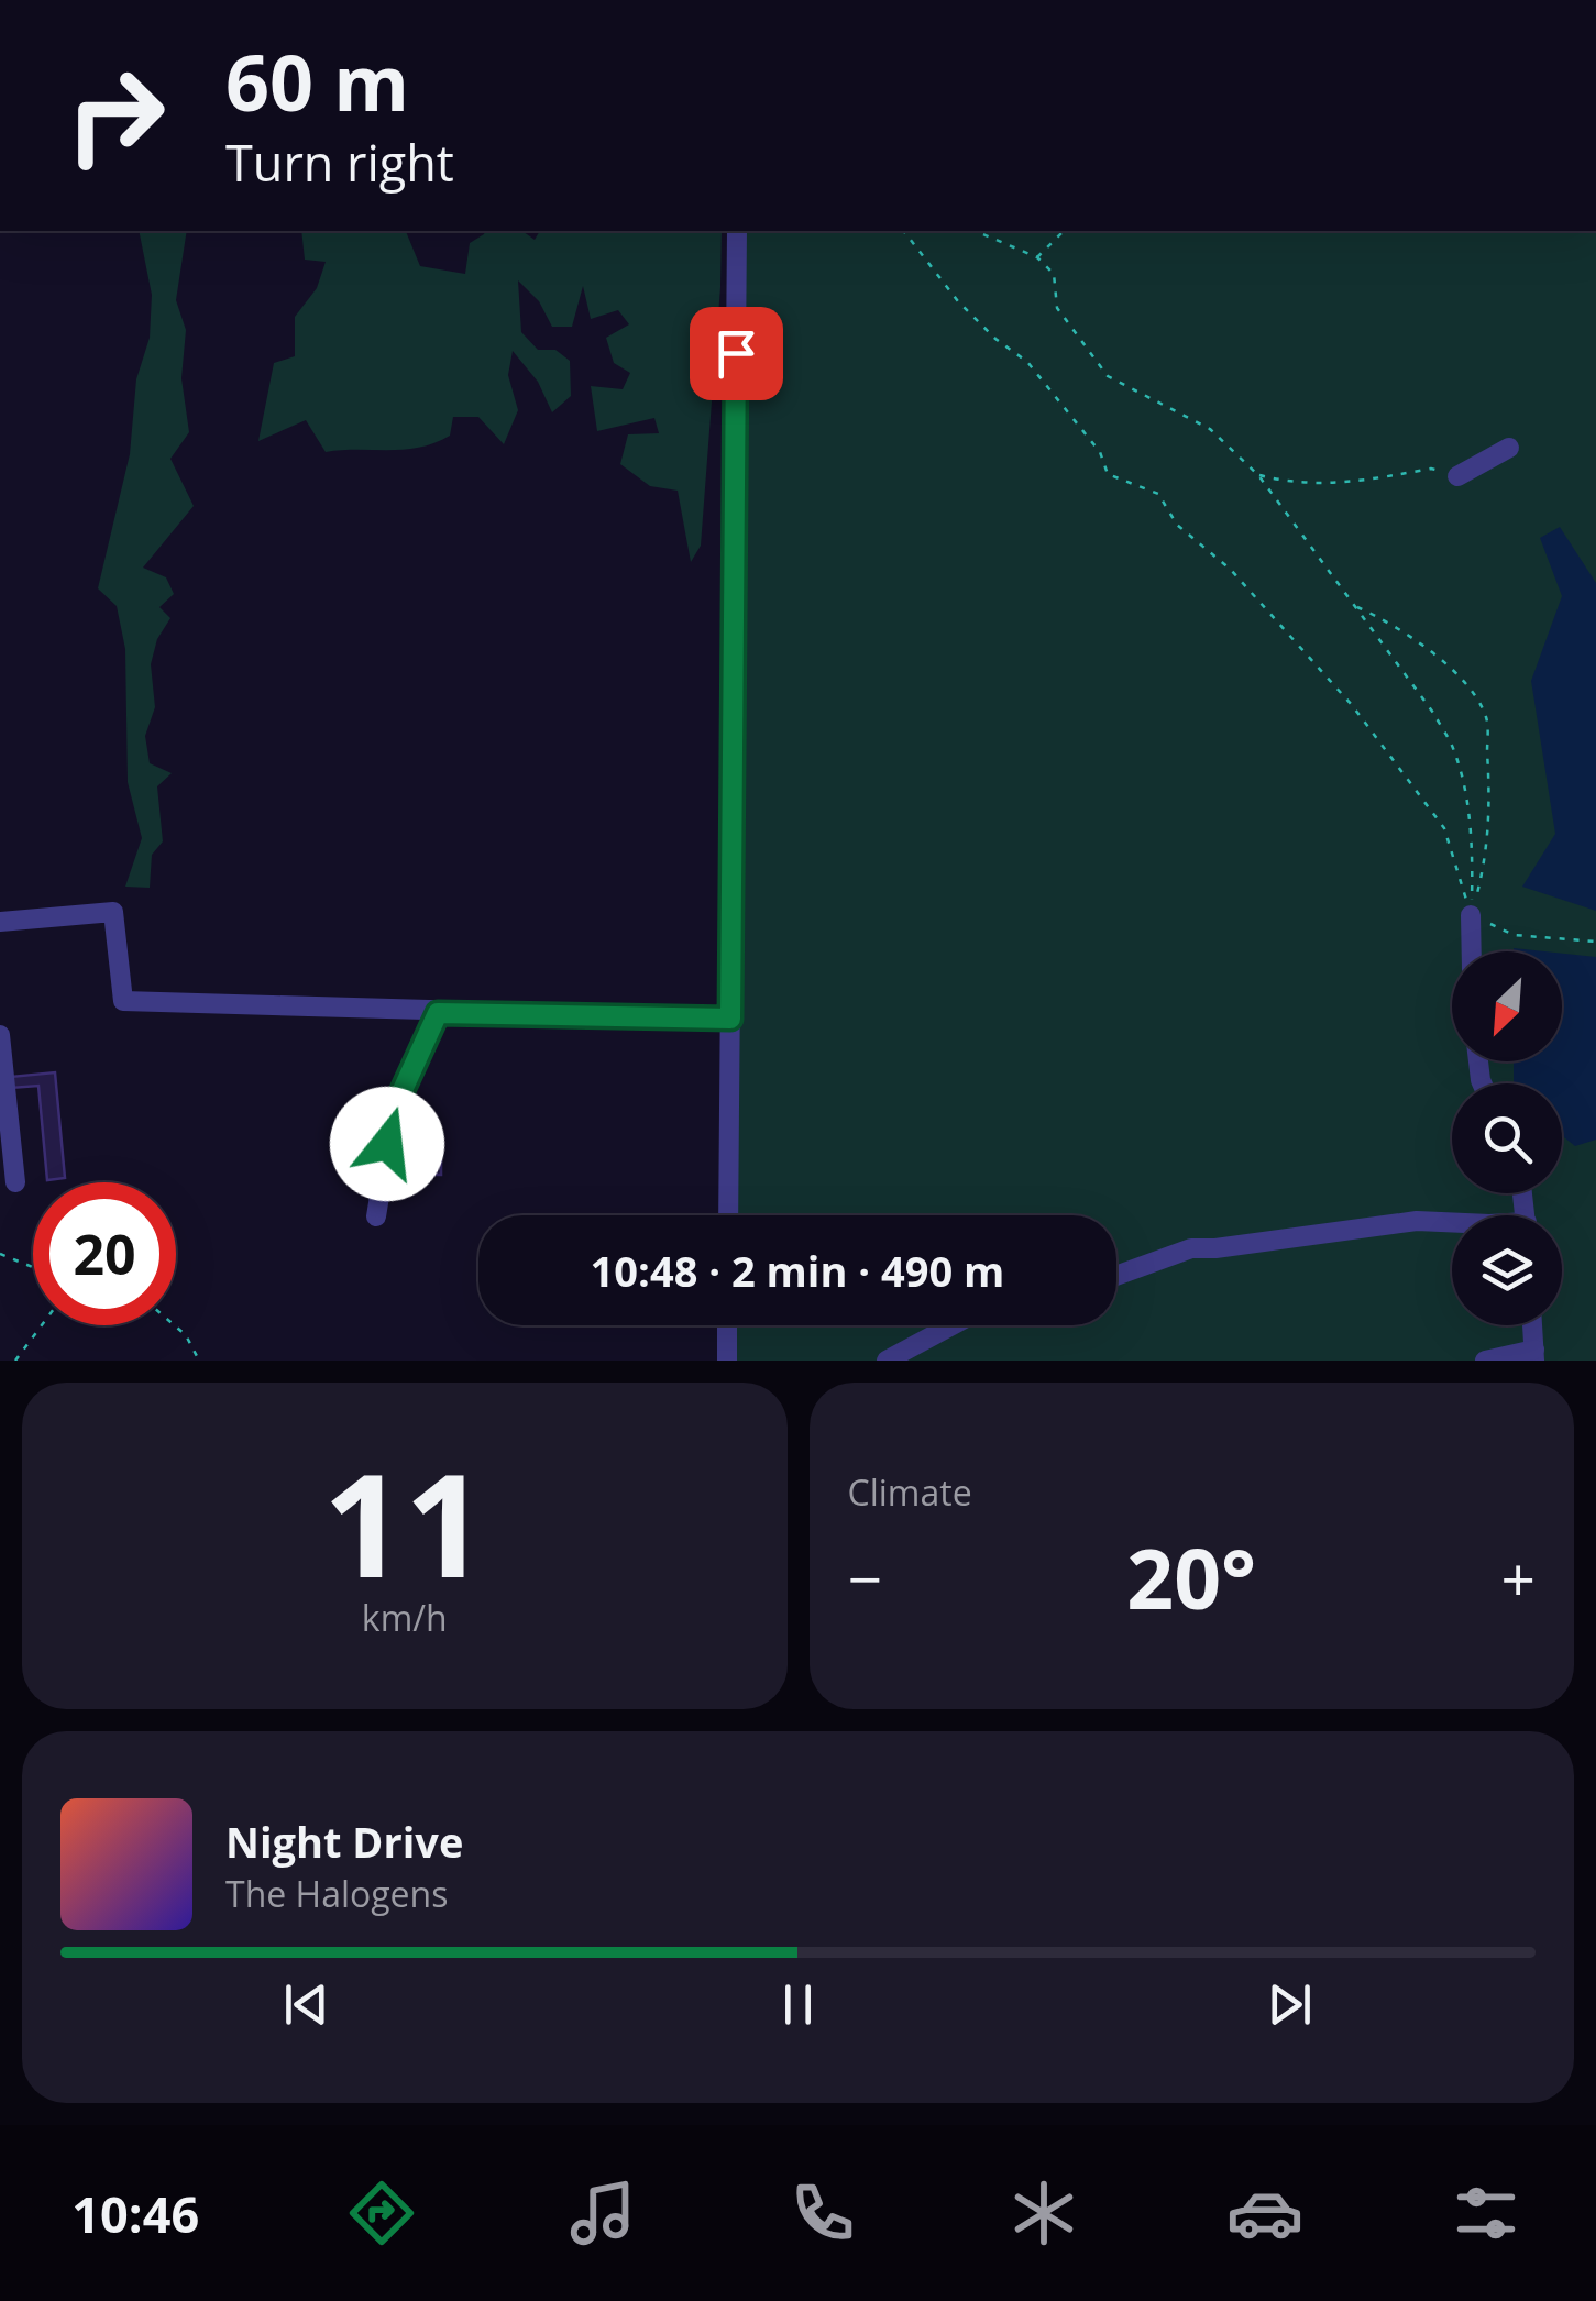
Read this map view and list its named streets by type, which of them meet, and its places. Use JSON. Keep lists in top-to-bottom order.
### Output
{
  "north": "bottom left",
  "page": {
    "turn": ["60 m", "Turn right"],
    "limit": "20",
    "trip": "10:48 · 2 min · 490 m",
    "tile": [
      ["11", "km/h"],
      "Climate"
    ],
    "heat": ["−", "20°", "+"],
    "song": ["Night Drive", "The Halogens"],
    "tabs": "10:46"
  }
}
